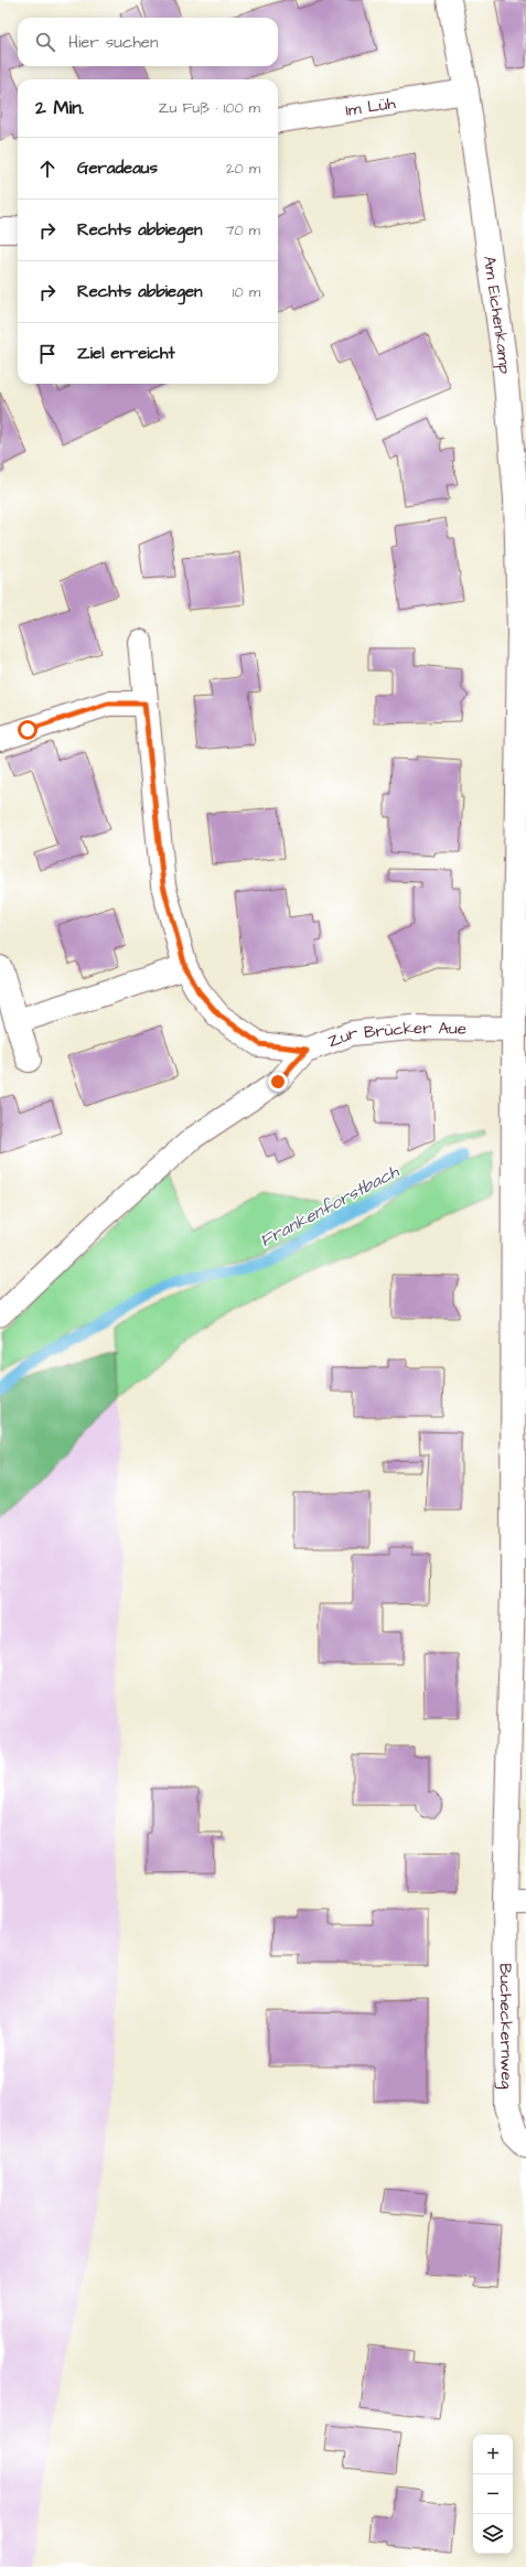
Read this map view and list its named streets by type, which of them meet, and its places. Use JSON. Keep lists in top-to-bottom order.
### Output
{
  "streets": {
    "street": [
      "Im Lüh",
      "Am Eichenkamp",
      "Zur Brücker Aue",
      "Bucheckernweg"
    ]
  },
  "crossings": [
    ["Im Lüh", "Am Eichenkamp"],
    ["Am Eichenkamp", "Zur Brücker Aue"],
    ["Am Eichenkamp", "Bucheckernweg"]
  ],
  "water": ["Frankenforstbach"],
  "page": {
    "search": "Hier suchen",
    "heading": ["2 Min.", "Zu Fuß · 100 m"],
    "list": [
      ["Geradeaus", "20 m"],
      ["Rechts abbiegen", "70 m"],
      ["Rechts abbiegen", "10 m"],
      "Ziel erreicht"
    ],
    "map_buttons": ["+", "−"]
  }
}
